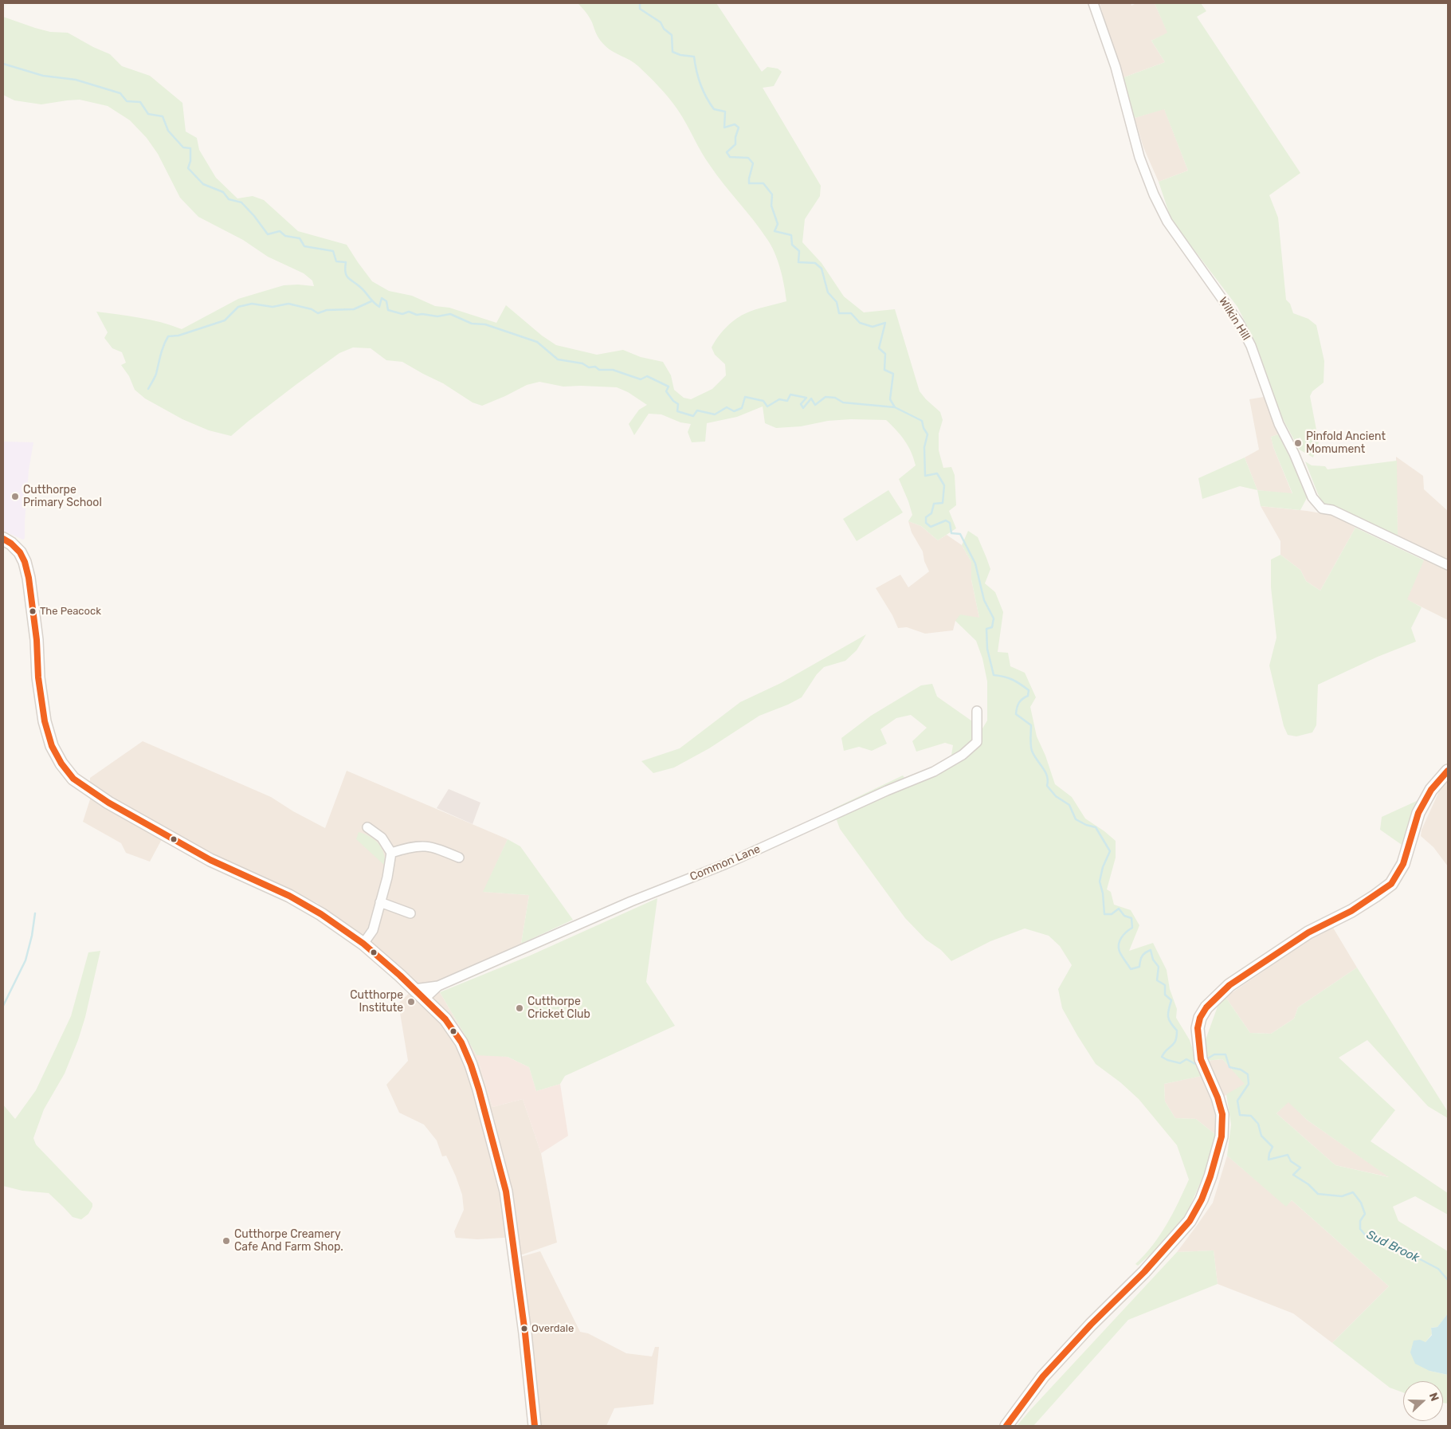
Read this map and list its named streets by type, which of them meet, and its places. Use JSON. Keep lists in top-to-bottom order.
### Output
{
  "streets": {
    "street": ["Wilkin Hill", "Common Lane"]
  },
  "water": ["Sud Brook"],
  "places": [
    "Pinfold Ancient Momument",
    "Cutthorpe Primary School",
    "The Peacock",
    "Cutthorpe Institute",
    "Cutthorpe Cricket Club",
    "Cutthorpe Creamery Cafe And Farm Shop.",
    "Overdale"
  ],
  "north": "right"
}
